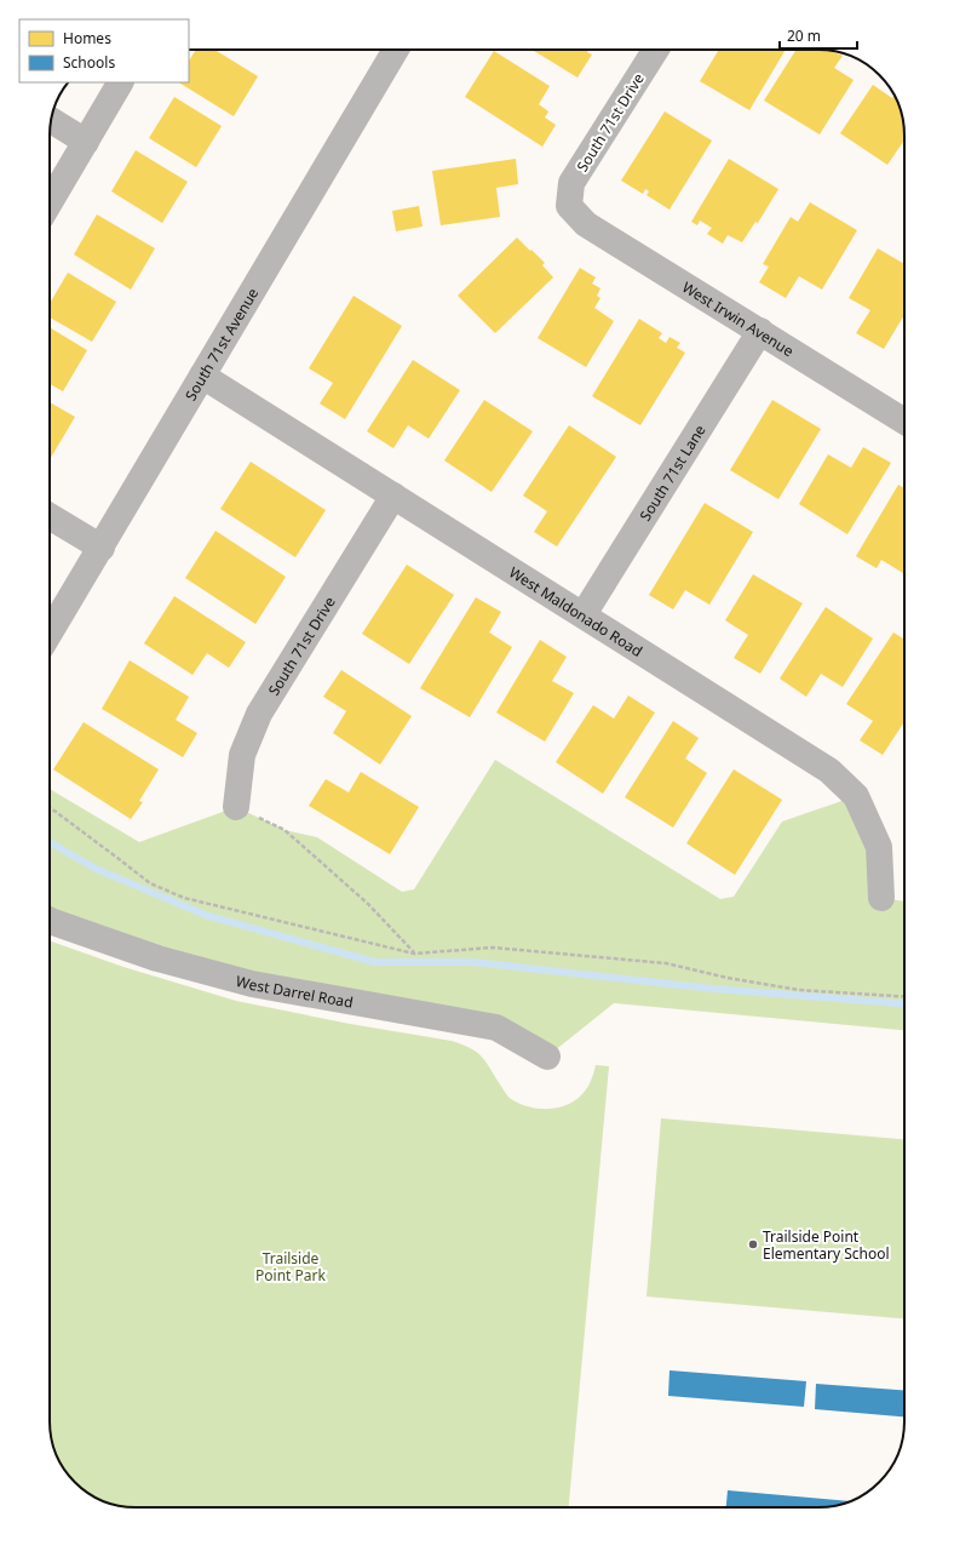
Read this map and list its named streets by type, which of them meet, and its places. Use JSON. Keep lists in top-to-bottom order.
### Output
{
  "streets": {
    "street": [
      "South 71st Drive",
      "West Irwin Avenue",
      "South 71st Avenue",
      "South 71st Lane",
      "West Maldonado Road",
      "West Darrel Road"
    ]
  },
  "crossings": [
    ["South 71st Drive", "West Irwin Avenue"],
    ["South 71st Drive", "West Maldonado Road"],
    ["West Irwin Avenue", "South 71st Lane"],
    ["South 71st Avenue", "West Maldonado Road"],
    ["South 71st Lane", "West Maldonado Road"]
  ],
  "parks": ["Trailside Point Park"],
  "places": ["Trailside Point Elementary School"],
  "legend": ["Homes", "Schools"],
  "scale_bar": "20 m"
}
